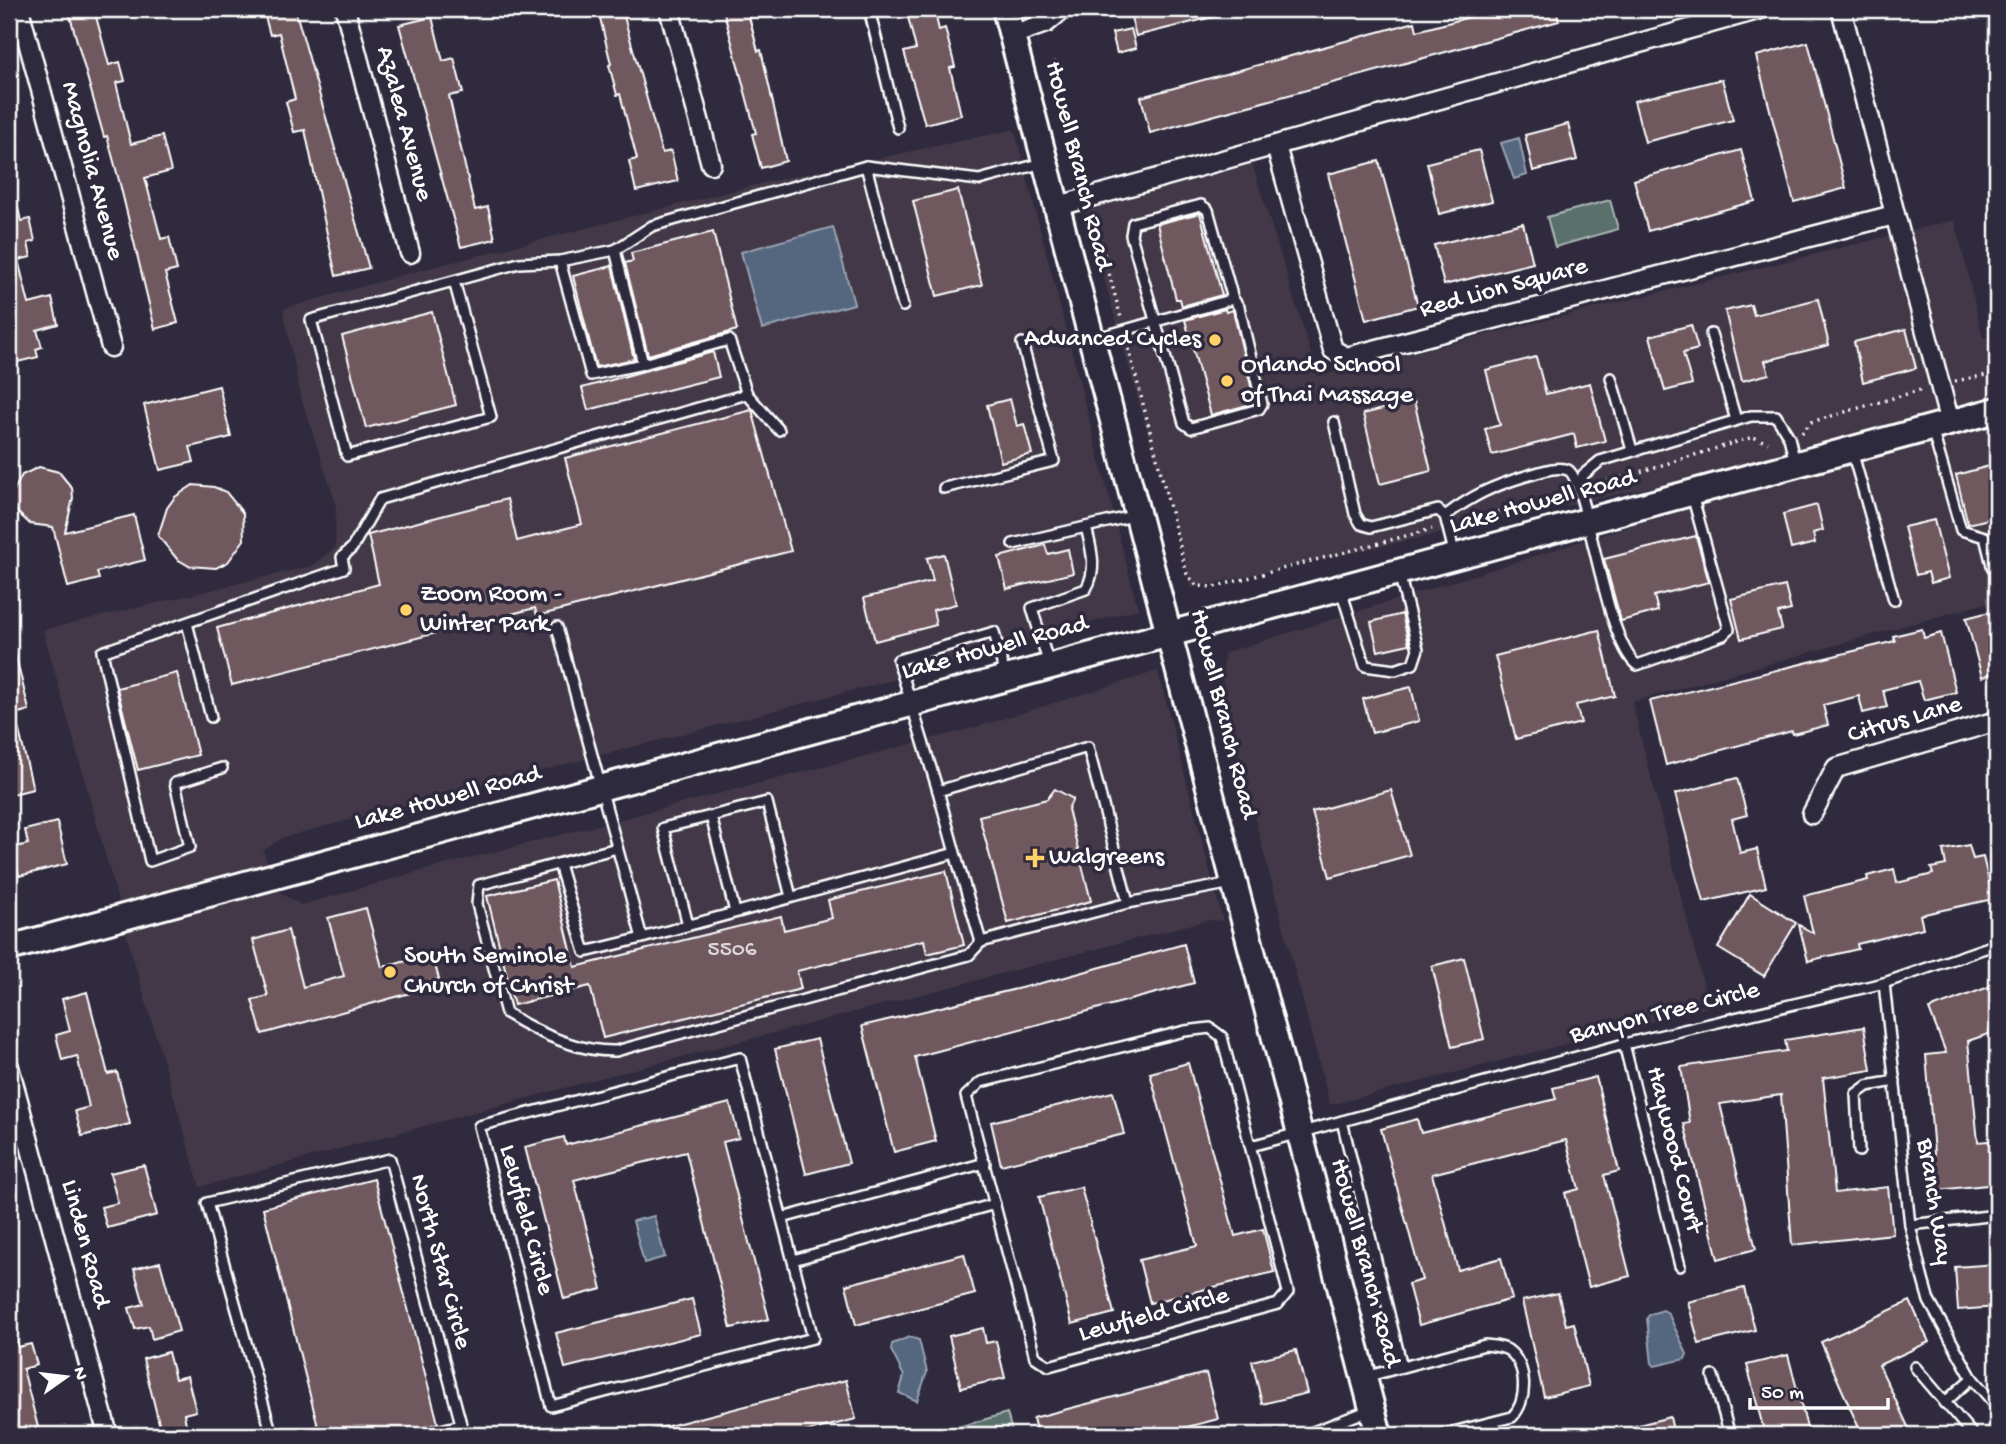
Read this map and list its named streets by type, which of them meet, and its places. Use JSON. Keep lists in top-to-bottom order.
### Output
{
  "streets": {
    "street": [
      "Azalea Avenue",
      "Howell Branch Road",
      "Magnolia Avenue",
      "Red Lion Square",
      "Lake Howell Road",
      "Citrus Lane",
      "Linden Road"
    ],
    "lane": [
      "Banyon Tree Circle",
      "Haywood Court",
      "Branch Way",
      "Lewfield Circle",
      "North Star Circle"
    ]
  },
  "crossings": [
    ["Howell Branch Road", "Lake Howell Road"],
    ["Howell Branch Road", "Banyon Tree Circle"],
    ["Banyon Tree Circle", "Haywood Court"],
    ["Banyon Tree Circle", "Branch Way"]
  ],
  "places": {
    "other": [
      "Advanced Cycles",
      "Orlando School of Thai Massage",
      "Zoom Room - Winter Park",
      "South Seminole Church of Christ"
    ],
    "health": ["Walgreens"]
  },
  "house_numbers": ["5506"],
  "scale_bar": "50 m",
  "north": "right"
}
